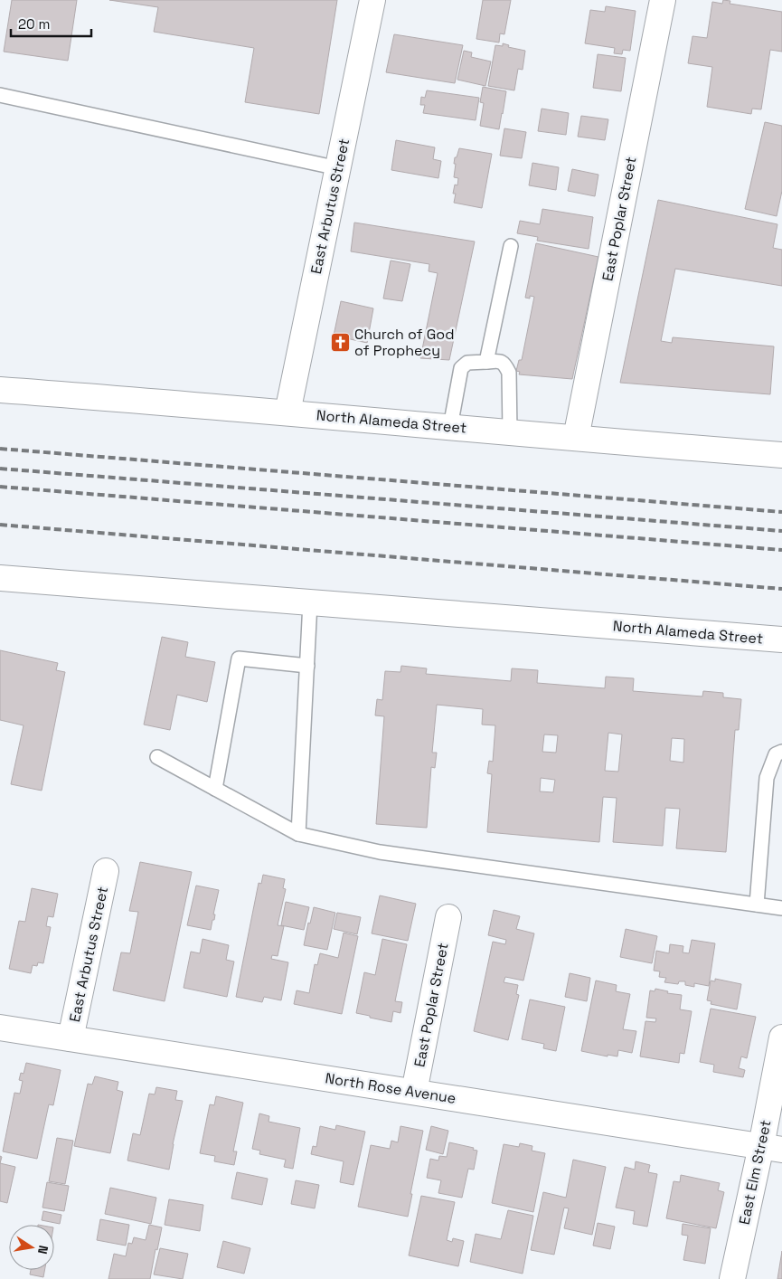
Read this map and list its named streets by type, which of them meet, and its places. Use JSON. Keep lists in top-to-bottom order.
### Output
{
  "streets": {
    "street": [
      "East Arbutus Street",
      "East Poplar Street",
      "North Alameda Street",
      "North Rose Avenue",
      "East Elm Street"
    ]
  },
  "crossings": [
    ["East Arbutus Street", "North Alameda Street"],
    ["East Arbutus Street", "North Rose Avenue"],
    ["East Poplar Street", "North Alameda Street"],
    ["East Poplar Street", "North Rose Avenue"],
    ["North Rose Avenue", "East Elm Street"]
  ],
  "places": {
    "church": ["Church of God of Prophecy"]
  },
  "scale_bar": "20 m",
  "north": "right"
}
